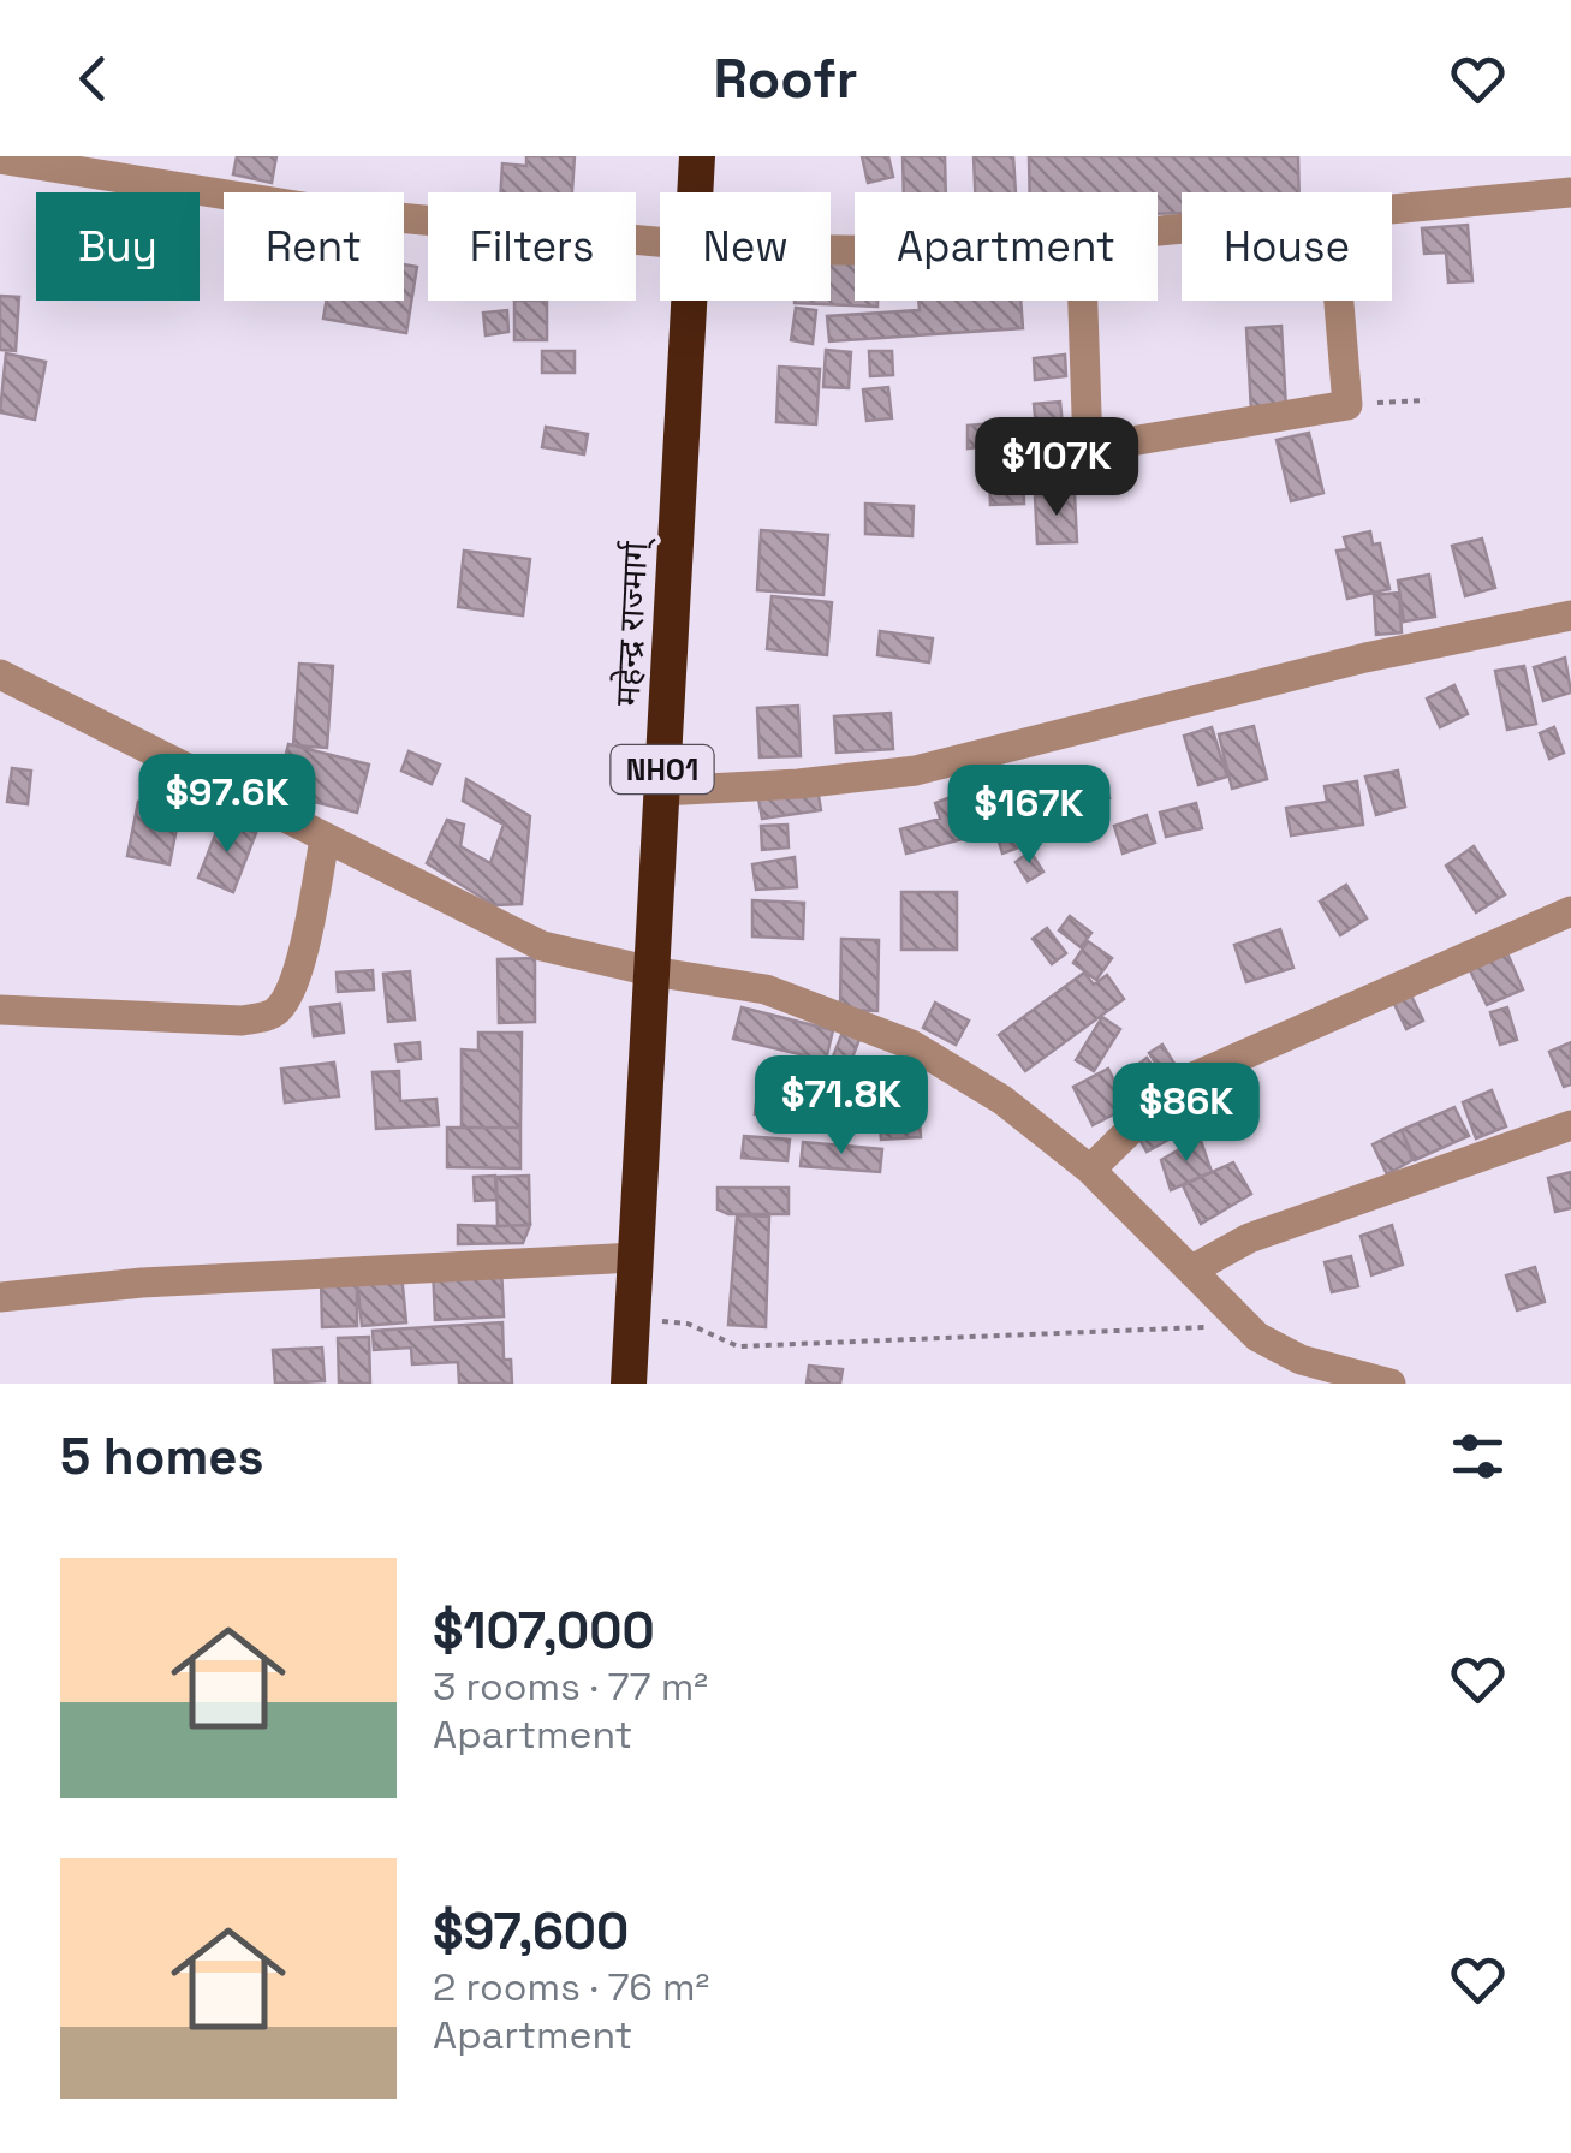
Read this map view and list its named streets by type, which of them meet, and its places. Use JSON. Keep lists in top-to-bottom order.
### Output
{
  "streets": {
    "highway": ["महेन्द्र राज्मार्ग्", "NH01"]
  },
  "page": {
    "header": "Roofr",
    "chip": [
      "Buy",
      "Rent",
      "Filters",
      "New",
      "Apartment",
      "House"
    ],
    "price": [
      "$107K",
      "$97.6K",
      "$167K",
      "$71.8K",
      "$86K"
    ],
    "heading": "5 homes",
    "list": [
      {
        "name": "$107,000",
        "note": "3 rooms · 77 m² · Apartment"
      },
      {
        "name": "$97,600",
        "note": "2 rooms · 76 m² · Apartment"
      }
    ]
  }
}
